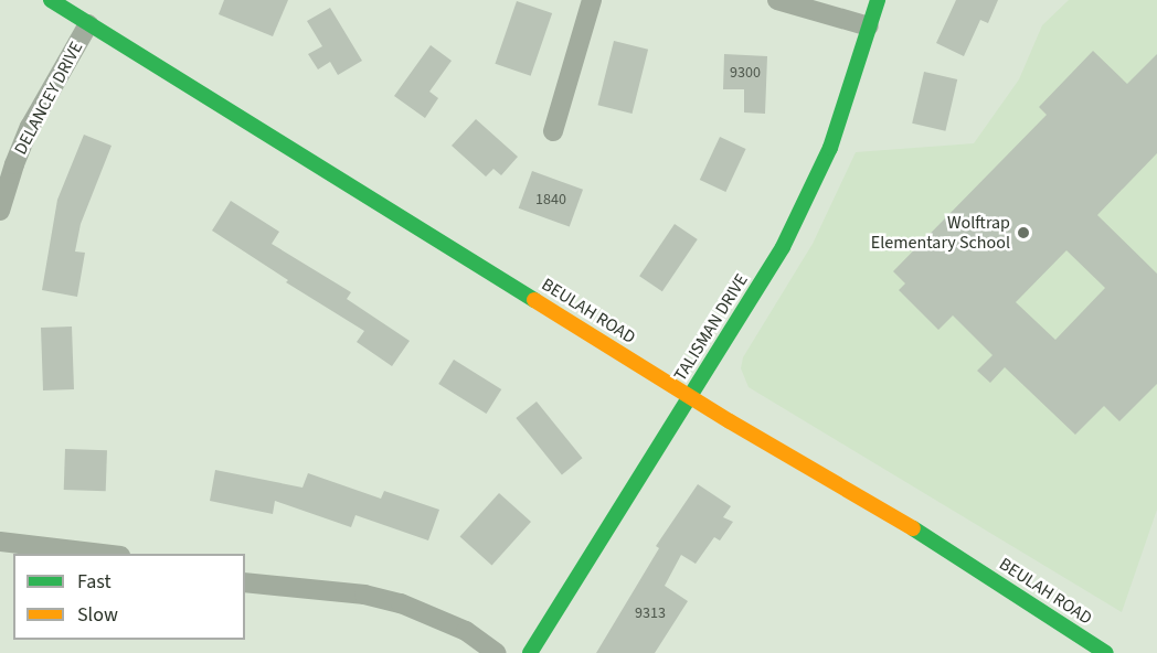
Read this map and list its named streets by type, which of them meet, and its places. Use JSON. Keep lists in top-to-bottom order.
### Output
{
  "streets": {
    "main road": ["BEULAH ROAD", "TALISMAN DRIVE"],
    "street": ["DELANCEY DRIVE"]
  },
  "crossings": [
    ["DELANCEY DRIVE", "BEULAH ROAD"],
    ["BEULAH ROAD", "TALISMAN DRIVE"]
  ],
  "places": ["Wolftrap Elementary School"],
  "house_numbers": ["9300", "1840", "9313"],
  "legend": ["Fast", "Slow"]
}
